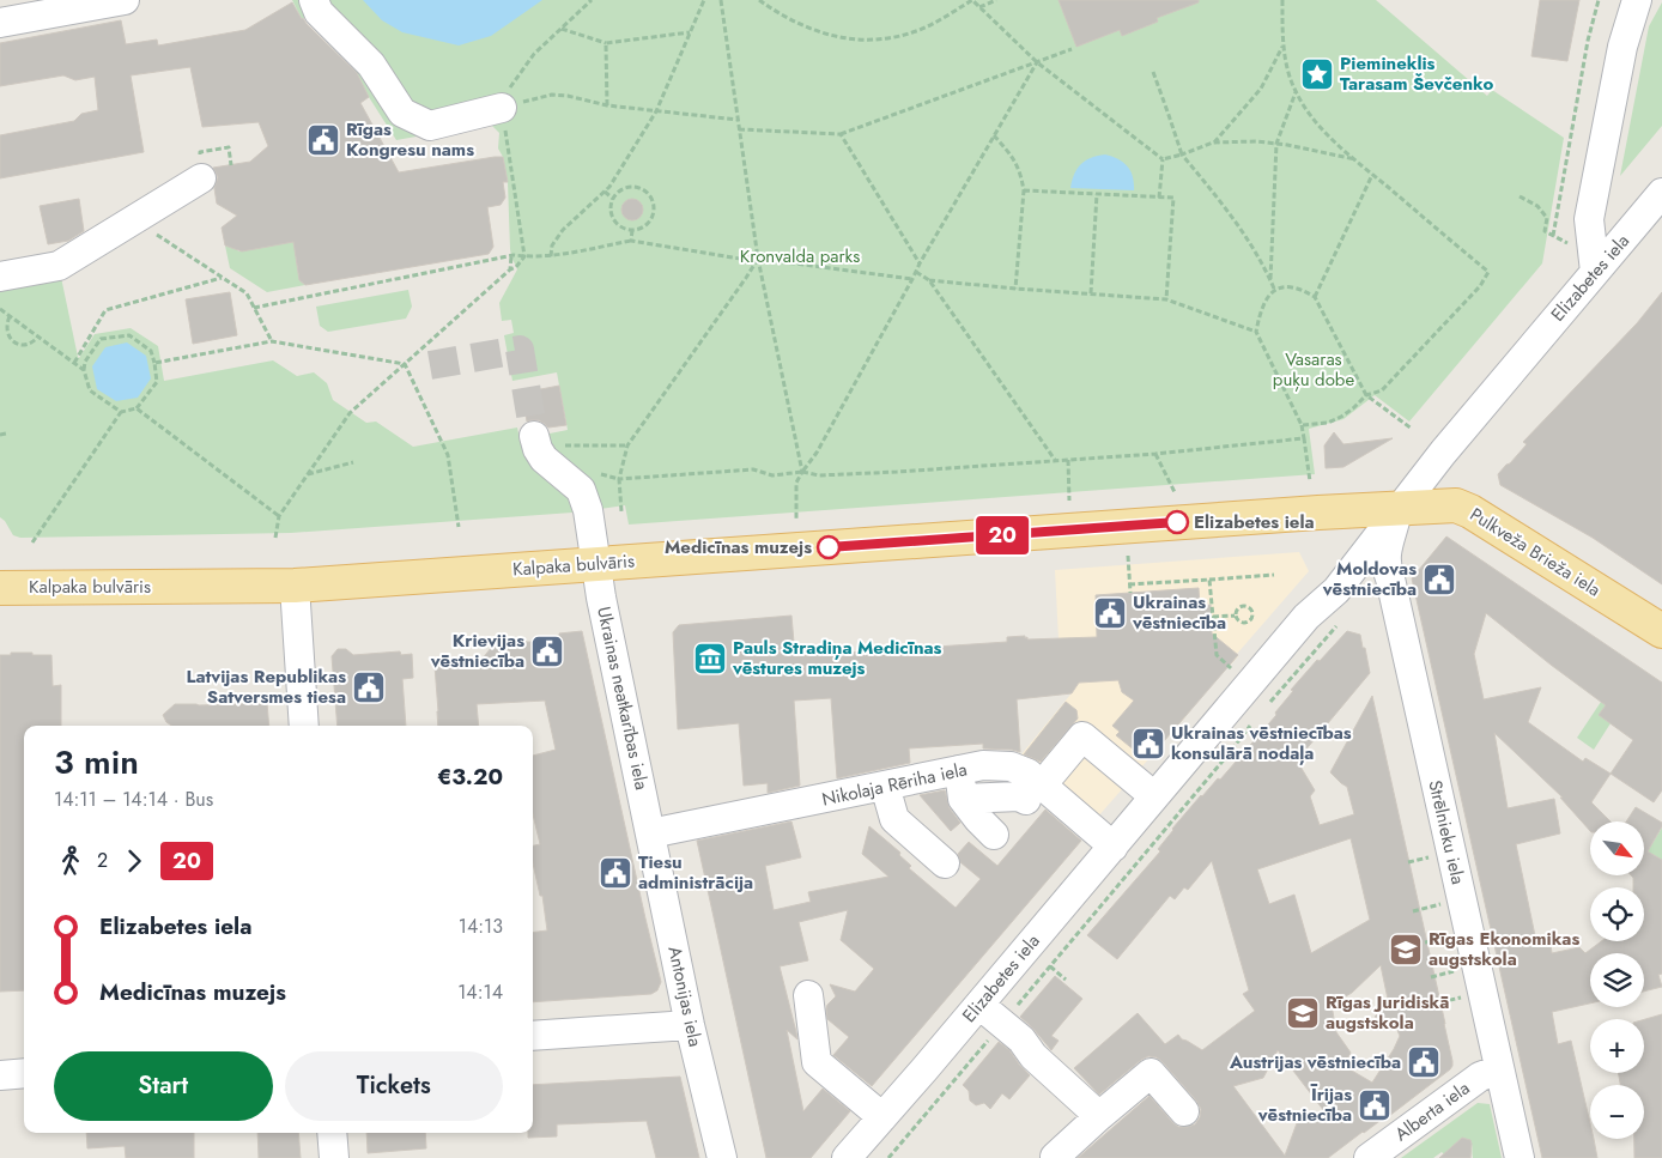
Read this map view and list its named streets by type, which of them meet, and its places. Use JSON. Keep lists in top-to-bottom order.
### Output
{
  "streets": {
    "main road": ["Pulkveža Brieža iela", "Kalpaka bulvāris"],
    "street": [
      "Elizabetes iela",
      "Ukrainas neatkarības iela",
      "Nikolaja Rēriha iela",
      "Strēlnieku iela",
      "Antonijas iela",
      "Alberta iela"
    ]
  },
  "crossings": [
    ["Elizabetes iela", "Pulkveža Brieža iela"],
    ["Elizabetes iela", "Kalpaka bulvāris"],
    ["Elizabetes iela", "Nikolaja Rēriha iela"],
    ["Elizabetes iela", "Strēlnieku iela"],
    ["Pulkveža Brieža iela", "Kalpaka bulvāris"],
    ["Pulkveža Brieža iela", "Strēlnieku iela"],
    ["Kalpaka bulvāris", "Ukrainas neatkarības iela"],
    ["Kalpaka bulvāris", "Strēlnieku iela"],
    ["Ukrainas neatkarības iela", "Nikolaja Rēriha iela"],
    ["Ukrainas neatkarības iela", "Antonijas iela"],
    ["Nikolaja Rēriha iela", "Antonijas iela"],
    ["Strēlnieku iela", "Alberta iela"]
  ],
  "parks": ["Kronvalda parks", "Vasaras puķu dobe"],
  "places": {
    "place": ["Piemineklis Tarasam Ševčenko"],
    "public building": [
      "Rīgas Kongresu nams",
      "Moldovas vēstniecība",
      "Ukrainas vēstniecība",
      "Krievijas vēstniecība",
      "Latvijas Republikas Satversmes tiesa",
      "Ukrainas vēstniecības konsulārā nodaļa",
      "Tiesu administrācija",
      "Austrijas vēstniecība",
      "Īrijas vēstniecība"
    ],
    "other": ["Elizabetes iela", "Medicīnas muzejs"],
    "museum": ["Pauls Stradiņa Medicīnas vēstures muzejs"],
    "school or university": ["Rīgas Ekonomikas augstskola", "Rīgas Juridiskā augstskola"]
  },
  "lines": ["bus line 20"],
  "north": "bottom right",
  "page": {
    "on_map": "20",
    "heading": ["3 min", "14:11 – 14:14 · Bus", "€3.20"],
    "map_buttons": ["+", "−"],
    "legs": ["2", "20"],
    "list": [
      {
        "name": "Elizabetes iela",
        "value": "14:13"
      },
      {
        "name": "Medicīnas muzejs",
        "value": "14:14"
      }
    ],
    "buttons": ["Start", "Tickets"]
  }
}
